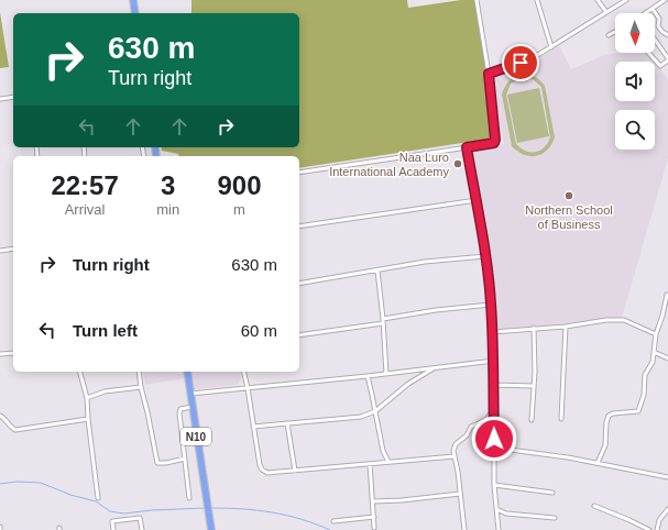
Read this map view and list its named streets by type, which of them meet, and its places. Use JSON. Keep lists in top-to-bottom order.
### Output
{
  "streets": {
    "highway": ["N10"]
  },
  "places": ["Naa Luro International Academy", "Northern School of Business"],
  "north": "bottom",
  "page": {
    "turn": ["630 m", "Turn right"],
    "eta": [
      "22:57",
      "Arrival",
      "3",
      "min",
      "900",
      "m"
    ],
    "list": [
      {
        "name": "Turn right",
        "value": "630 m"
      },
      {
        "name": "Turn left",
        "value": "60 m"
      }
    ]
  }
}
